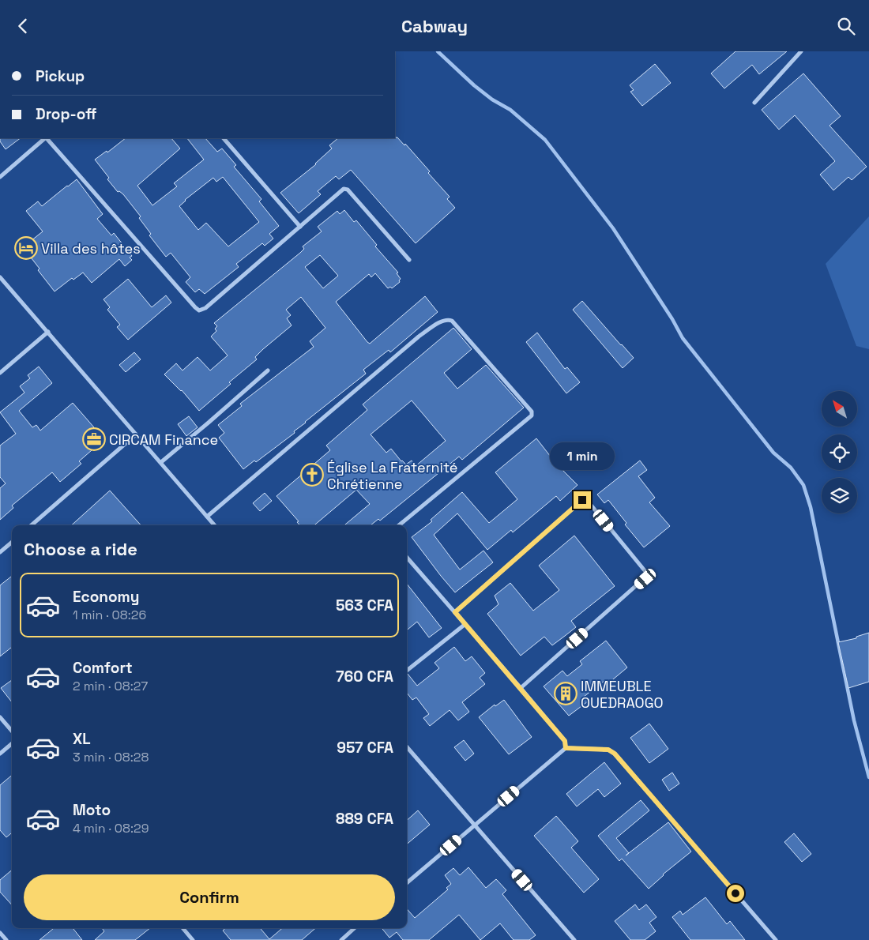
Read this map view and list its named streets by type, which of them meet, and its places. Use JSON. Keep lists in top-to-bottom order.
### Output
{
  "places": {
    "hotel": ["Villa des hôtes"],
    "office": ["CIRCAM Finance"],
    "church": ["Église La Fraternité Chrétienne"],
    "building": ["IMMEUBLE OUEDRAOGO"]
  },
  "north": "top left",
  "page": {
    "header": "Cabway",
    "banner": ["Pickup", "Drop-off"],
    "bubble": "1 min",
    "heading": "Choose a ride",
    "list": [
      {
        "name": "Economy",
        "note": "1 min · 08:26",
        "value": "563 CFA"
      },
      {
        "name": "Comfort",
        "note": "2 min · 08:27",
        "value": "760 CFA"
      },
      {
        "name": "XL",
        "note": "3 min · 08:28",
        "value": "957 CFA"
      },
      {
        "name": "Moto",
        "note": "4 min · 08:29",
        "value": "889 CFA"
      }
    ],
    "buttons": "Confirm"
  }
}
